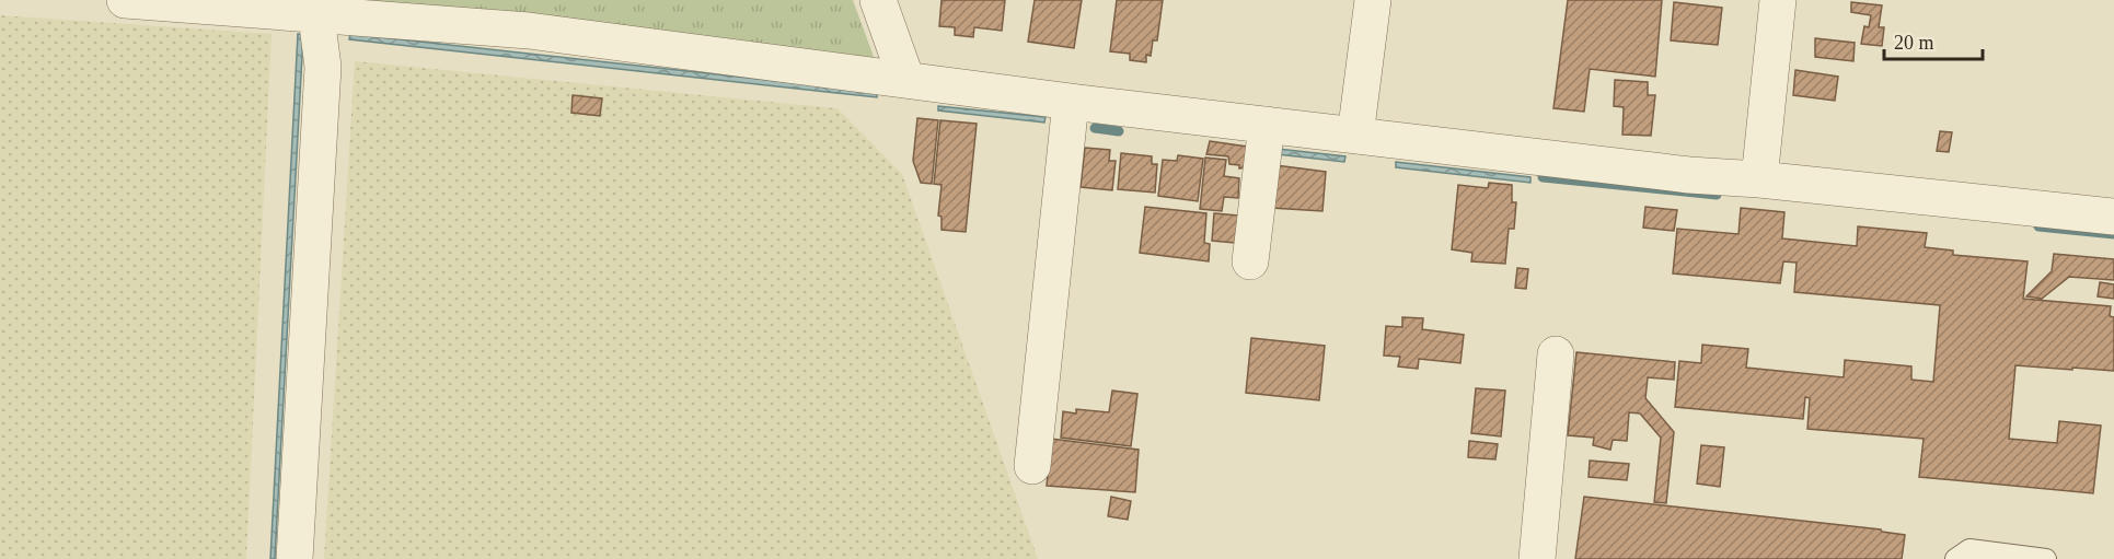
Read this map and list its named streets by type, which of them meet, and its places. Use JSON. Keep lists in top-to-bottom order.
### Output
{
  "scale_bar": "20 m"
}
